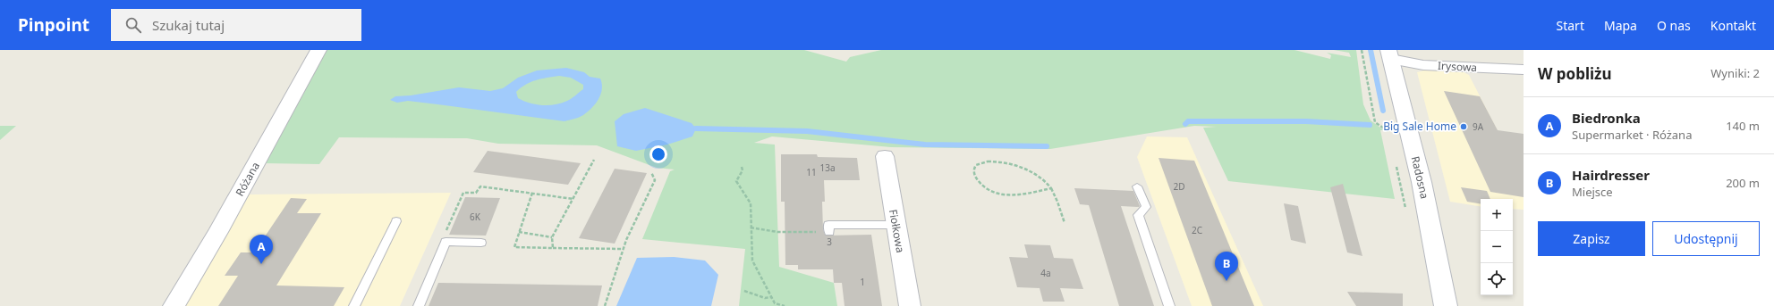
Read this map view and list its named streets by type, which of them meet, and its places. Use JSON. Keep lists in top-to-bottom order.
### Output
{
  "streets": {
    "street": [
      "Irysowa",
      "Radosna",
      "Różana",
      "Fiołkowa"
    ]
  },
  "crossings": [
    ["Irysowa", "Radosna"]
  ],
  "places": ["Big Sale Home"],
  "house_numbers": [
    "9A",
    "13a",
    "11",
    "2D",
    "6K",
    "2C",
    "3",
    "4a",
    "1"
  ],
  "page": {
    "header": "Pinpoint",
    "search": "Szukaj tutaj",
    "nav": [
      "Start",
      "Mapa",
      "O nas",
      "Kontakt"
    ],
    "heading": ["W pobliżu", "Wyniki: 2"],
    "list": [
      {
        "mark": "A",
        "name": "Biedronka",
        "note": "Supermarket · Różana",
        "value": "140 m"
      },
      {
        "mark": "B",
        "name": "Hairdresser",
        "note": "Miejsce",
        "value": "200 m"
      }
    ],
    "map_buttons": ["+", "−"],
    "buttons": ["Zapisz", "Udostępnij"],
    "pins": ["A", "B"]
  }
}
